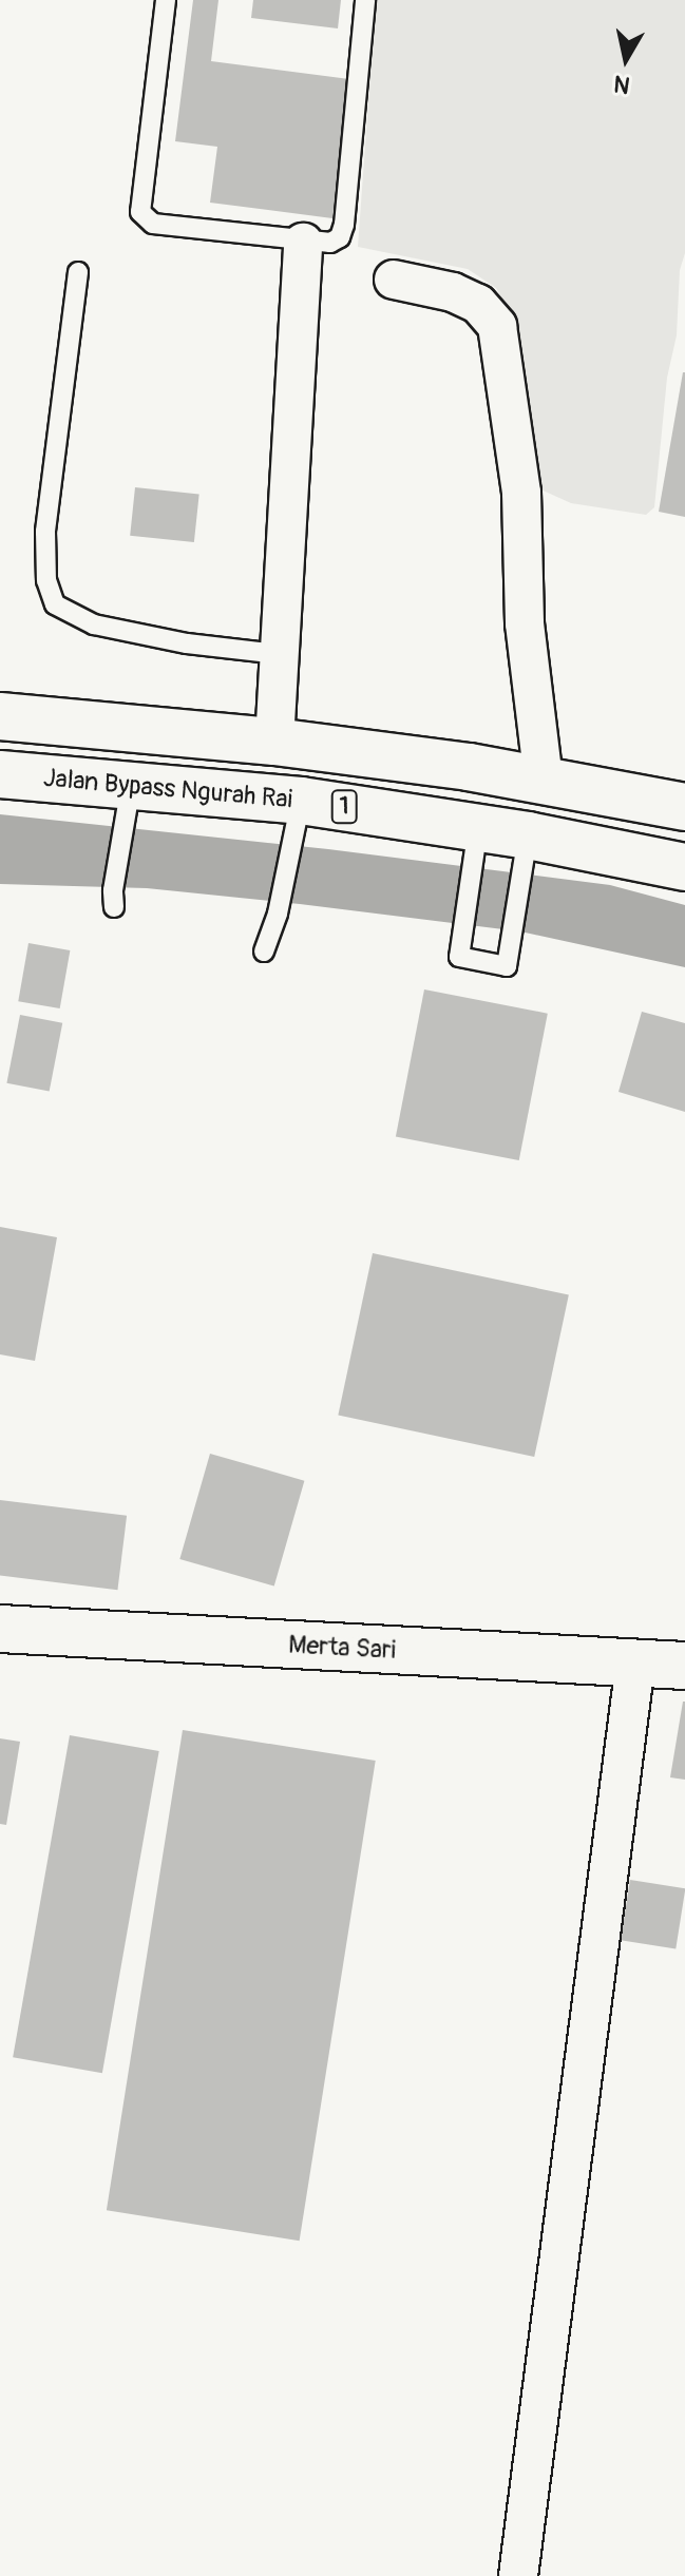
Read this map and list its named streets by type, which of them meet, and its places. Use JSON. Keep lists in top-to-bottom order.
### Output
{
  "streets": {
    "main road": ["Jalan Bypass Ngurah Rai", "1", "Merta Sari"]
  },
  "north": "bottom"
}
